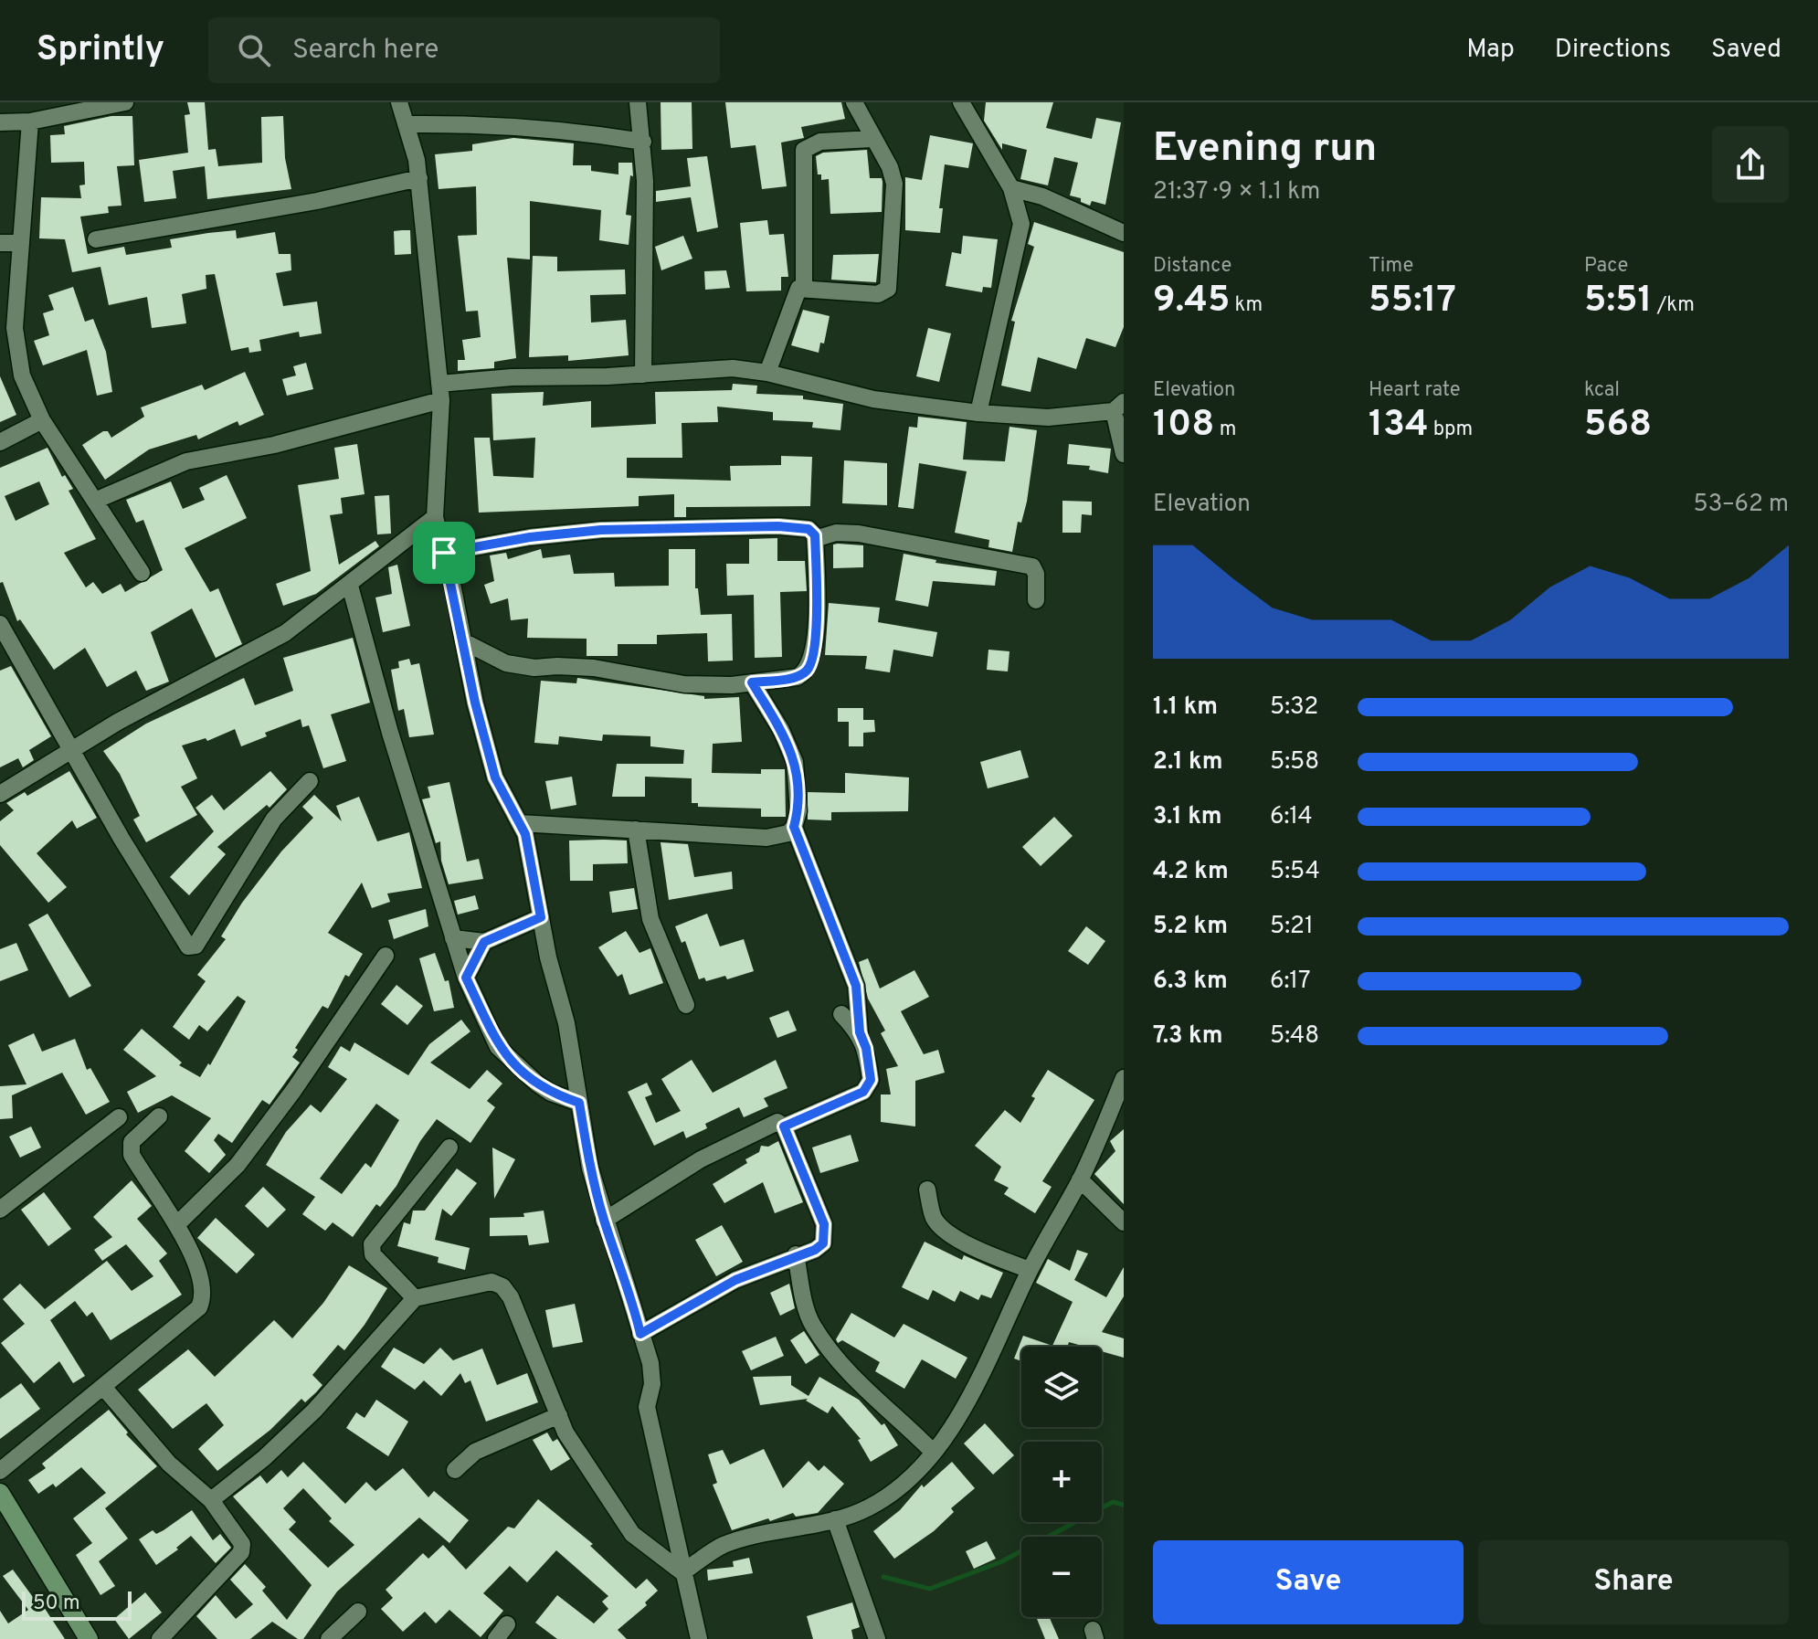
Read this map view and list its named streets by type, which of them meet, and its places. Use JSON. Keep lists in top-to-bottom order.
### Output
{
  "scale_bar": "50 m",
  "page": {
    "header": "Sprintly",
    "search": "Search here",
    "nav": ["Map", "Directions", "Saved"],
    "heading": ["Evening run", "21:37 · 9 × 1.1 km"],
    "stats": [
      ["Distance", "9.45 km"],
      ["Time", "55:17"],
      ["Pace", "5:51 /km"],
      ["Elevation", "108 m"],
      ["Heart rate", "134 bpm"],
      ["kcal", "568"]
    ],
    "chart": ["Elevation", "53–62 m"],
    "list": [
      {
        "name": "1.1 km",
        "note": "5:32"
      },
      {
        "name": "2.1 km",
        "note": "5:58"
      },
      {
        "name": "3.1 km",
        "note": "6:14"
      },
      {
        "name": "4.2 km",
        "note": "5:54"
      },
      {
        "name": "5.2 km",
        "note": "5:21"
      },
      {
        "name": "6.3 km",
        "note": "6:17"
      },
      {
        "name": "7.3 km",
        "note": "5:48"
      }
    ],
    "map_buttons": ["+", "−"],
    "buttons": ["Save", "Share"],
    "scale": "50 m"
  }
}
